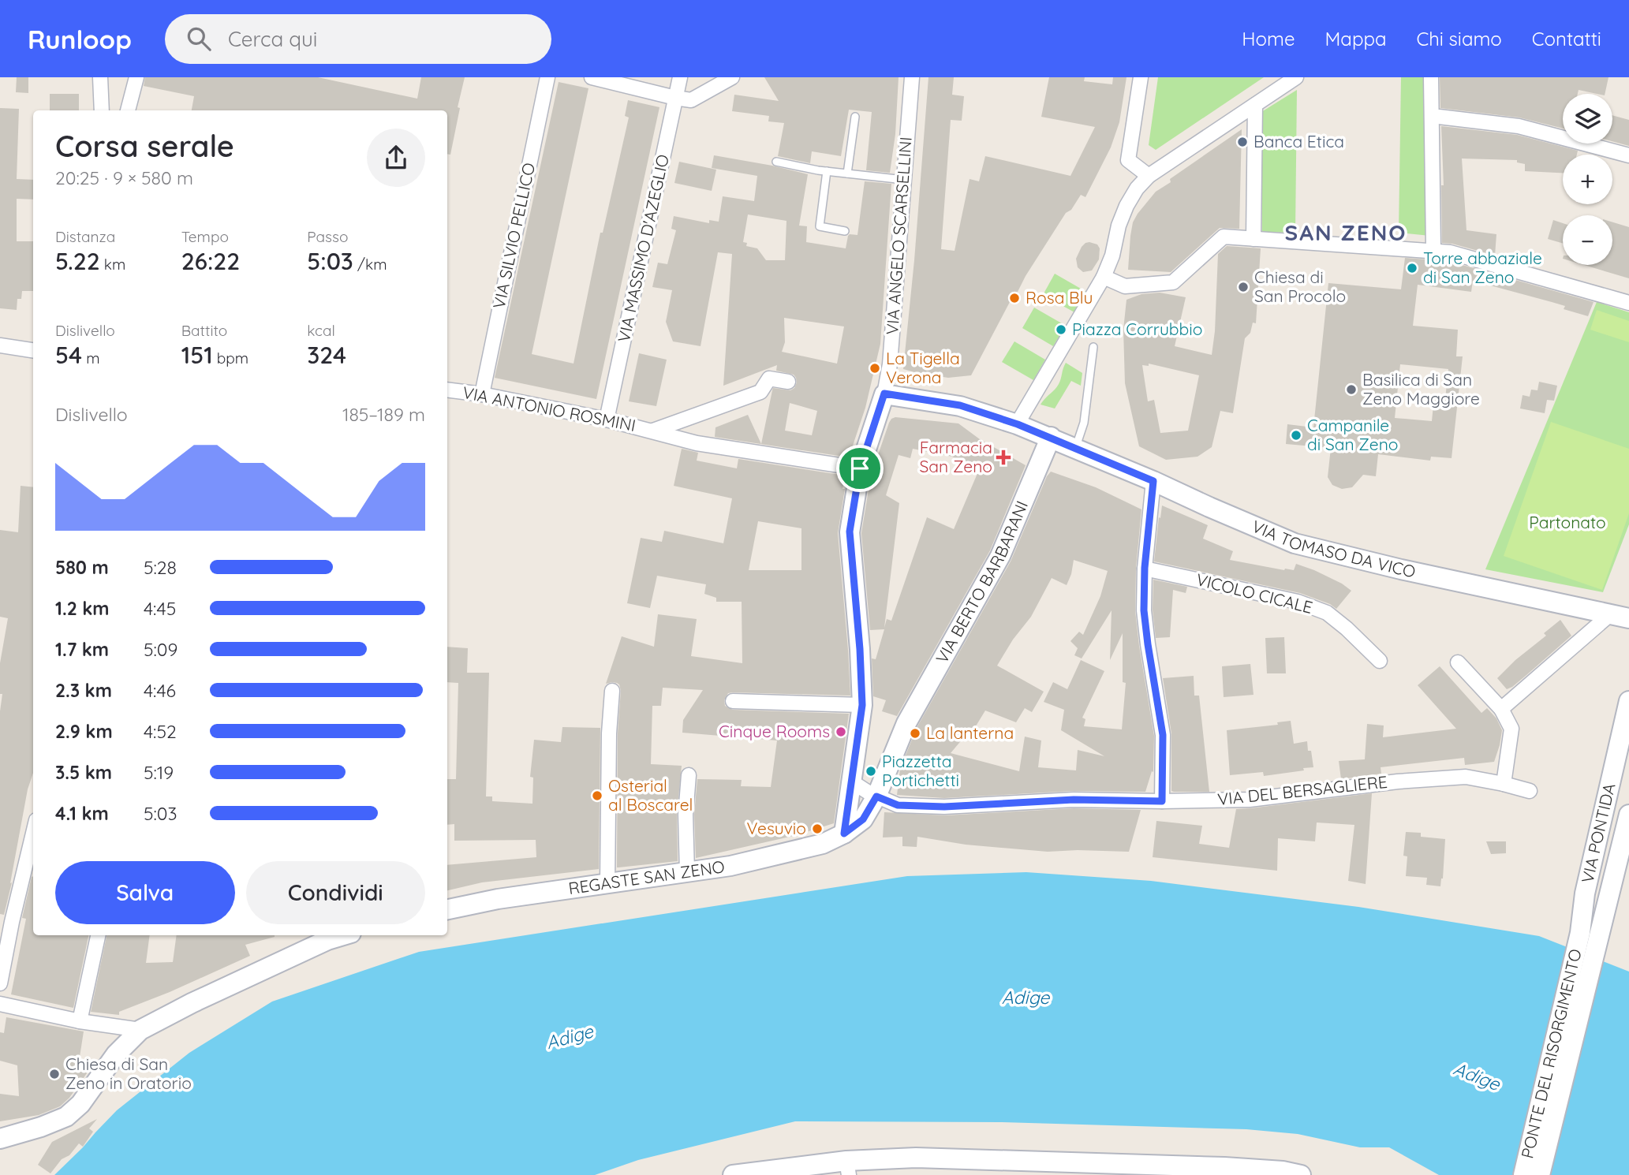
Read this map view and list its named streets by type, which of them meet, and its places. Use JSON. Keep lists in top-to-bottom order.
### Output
{
  "streets": {
    "street": [
      "VIA SILVIO PELLICO",
      "VIA ANGELO SCARSELLINI",
      "VIA MASSIMO D'AZEGLIO",
      "VIA ANTONIO ROSMINI",
      "VIA TOMASO DA VICO",
      "VIA BERTO BARBARANI",
      "VICOLO CICALE",
      "VIA DEL BERSAGLIERE",
      "VIA PONTIDA",
      "REGASTE SAN ZENO",
      "PONTE DEL RISORGIMENTO"
    ]
  },
  "crossings": [
    ["VIA SILVIO PELLICO", "VIA ANTONIO ROSMINI"],
    ["VIA MASSIMO D'AZEGLIO", "VIA ANTONIO ROSMINI"],
    ["VIA TOMASO DA VICO", "VIA BERTO BARBARANI"],
    ["VIA BERTO BARBARANI", "VIA DEL BERSAGLIERE"],
    ["VIA PONTIDA", "PONTE DEL RISORGIMENTO"]
  ],
  "districts": ["SAN ZENO"],
  "water": ["Adige"],
  "parks": ["Partonato"],
  "places": {
    "other": [
      "Banca Etica",
      "Torre abbaziale di San Zeno",
      "Chiesa di San Procolo",
      "Rosa Blu",
      "Piazza Corrubbio",
      "La Tigella Verona",
      "Basilica di San Zeno Maggiore",
      "Campanile di San Zeno",
      "Cinque Rooms",
      "La lanterna",
      "Piazzetta Portichetti",
      "Osterial al Boscarel",
      "Vesuvio",
      "Chiesa di San Zeno in Oratorio"
    ],
    "health": ["Farmacia San Zeno"]
  },
  "page": {
    "header": "Runloop",
    "search": "Cerca qui",
    "nav": [
      "Home",
      "Mappa",
      "Chi siamo",
      "Contatti"
    ],
    "map_buttons": ["+", "−"],
    "heading": ["Corsa serale", "20:25 · 9 × 580 m"],
    "stats": [
      ["Distanza", "5.22 km"],
      ["Tempo", "26:22"],
      ["Passo", "5:03 /km"],
      ["Dislivello", "54 m"],
      ["Battito", "151 bpm"],
      ["kcal", "324"]
    ],
    "chart": ["Dislivello", "185–189 m"],
    "list": [
      {
        "name": "580 m",
        "note": "5:28"
      },
      {
        "name": "1.2 km",
        "note": "4:45"
      },
      {
        "name": "1.7 km",
        "note": "5:09"
      },
      {
        "name": "2.3 km",
        "note": "4:46"
      },
      {
        "name": "2.9 km",
        "note": "4:52"
      },
      {
        "name": "3.5 km",
        "note": "5:19"
      },
      {
        "name": "4.1 km",
        "note": "5:03"
      }
    ],
    "buttons": ["Salva", "Condividi"]
  }
}
